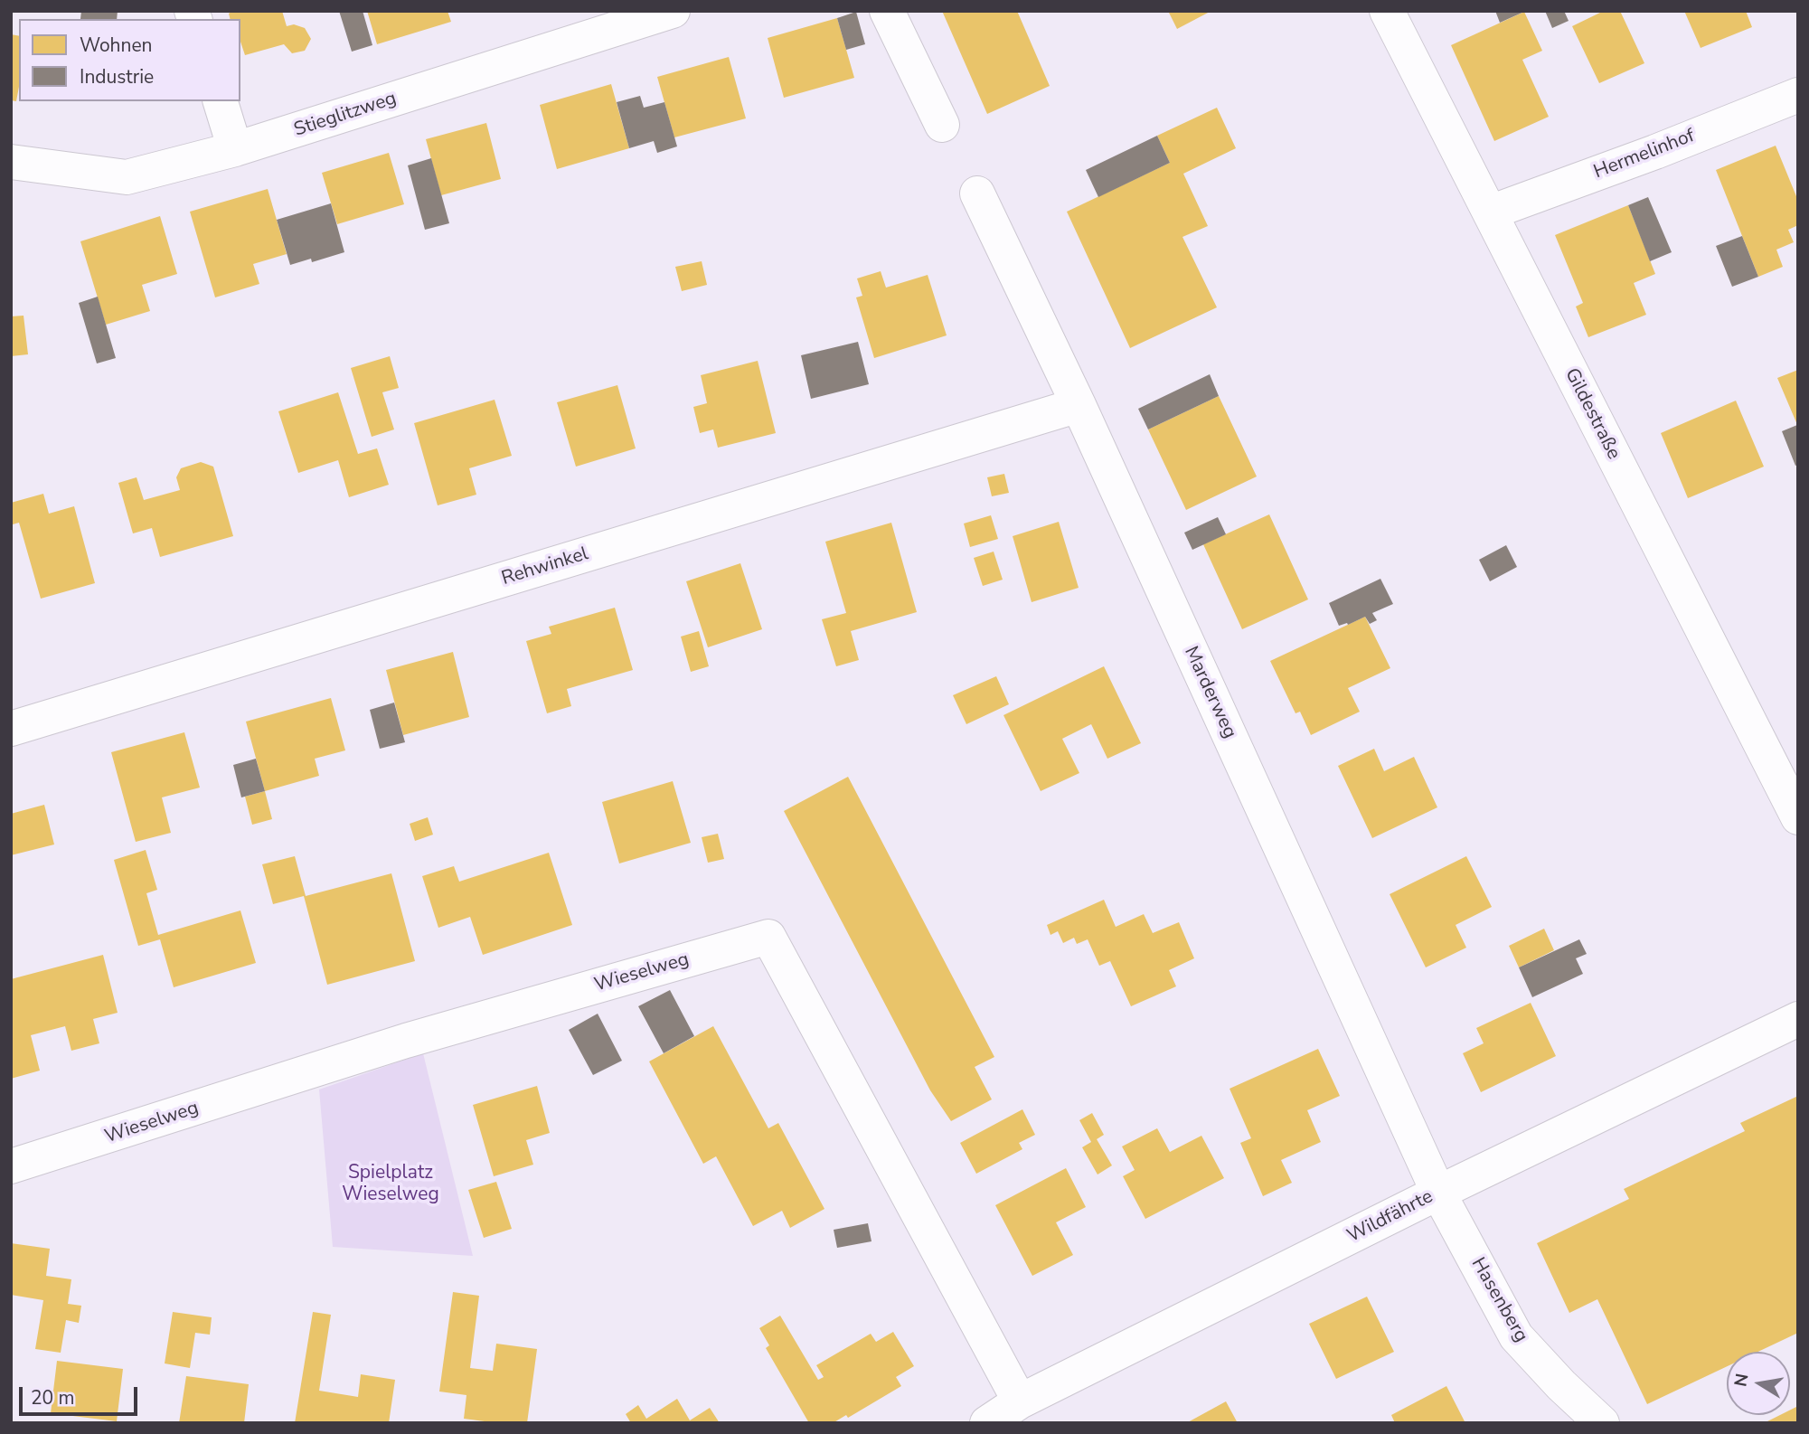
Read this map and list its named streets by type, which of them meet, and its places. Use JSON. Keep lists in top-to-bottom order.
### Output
{
  "streets": {
    "street": [
      "Stieglitzweg",
      "Hermelinhof",
      "Gildestraße",
      "Rehwinkel",
      "Marderweg",
      "Wieselweg",
      "Wildfährte",
      "Hasenberg"
    ]
  },
  "crossings": [
    ["Hermelinhof", "Gildestraße"],
    ["Rehwinkel", "Marderweg"],
    ["Marderweg", "Wildfährte"],
    ["Marderweg", "Hasenberg"],
    ["Wieselweg", "Wildfährte"],
    ["Wildfährte", "Hasenberg"]
  ],
  "parks": ["Spielplatz Wieselweg"],
  "legend": ["Wohnen", "Industrie"],
  "scale_bar": "20 m",
  "north": "left"
}
